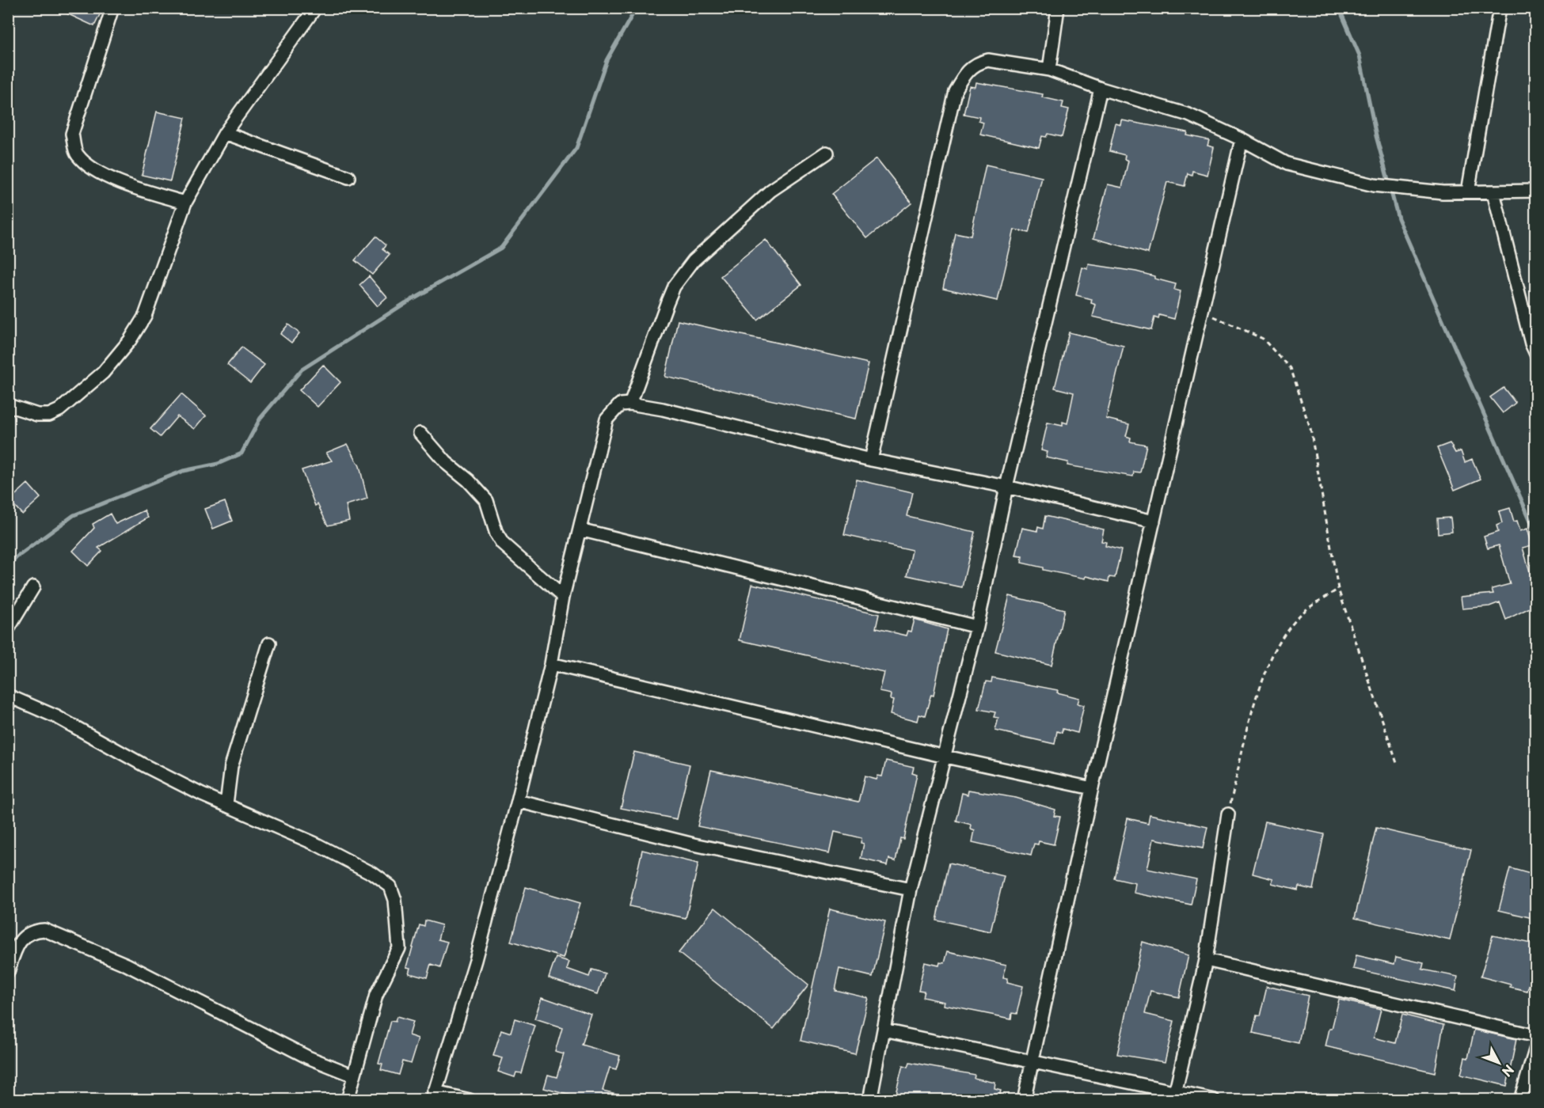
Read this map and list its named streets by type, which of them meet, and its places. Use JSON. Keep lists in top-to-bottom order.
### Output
{
  "north": "bottom right"
}
